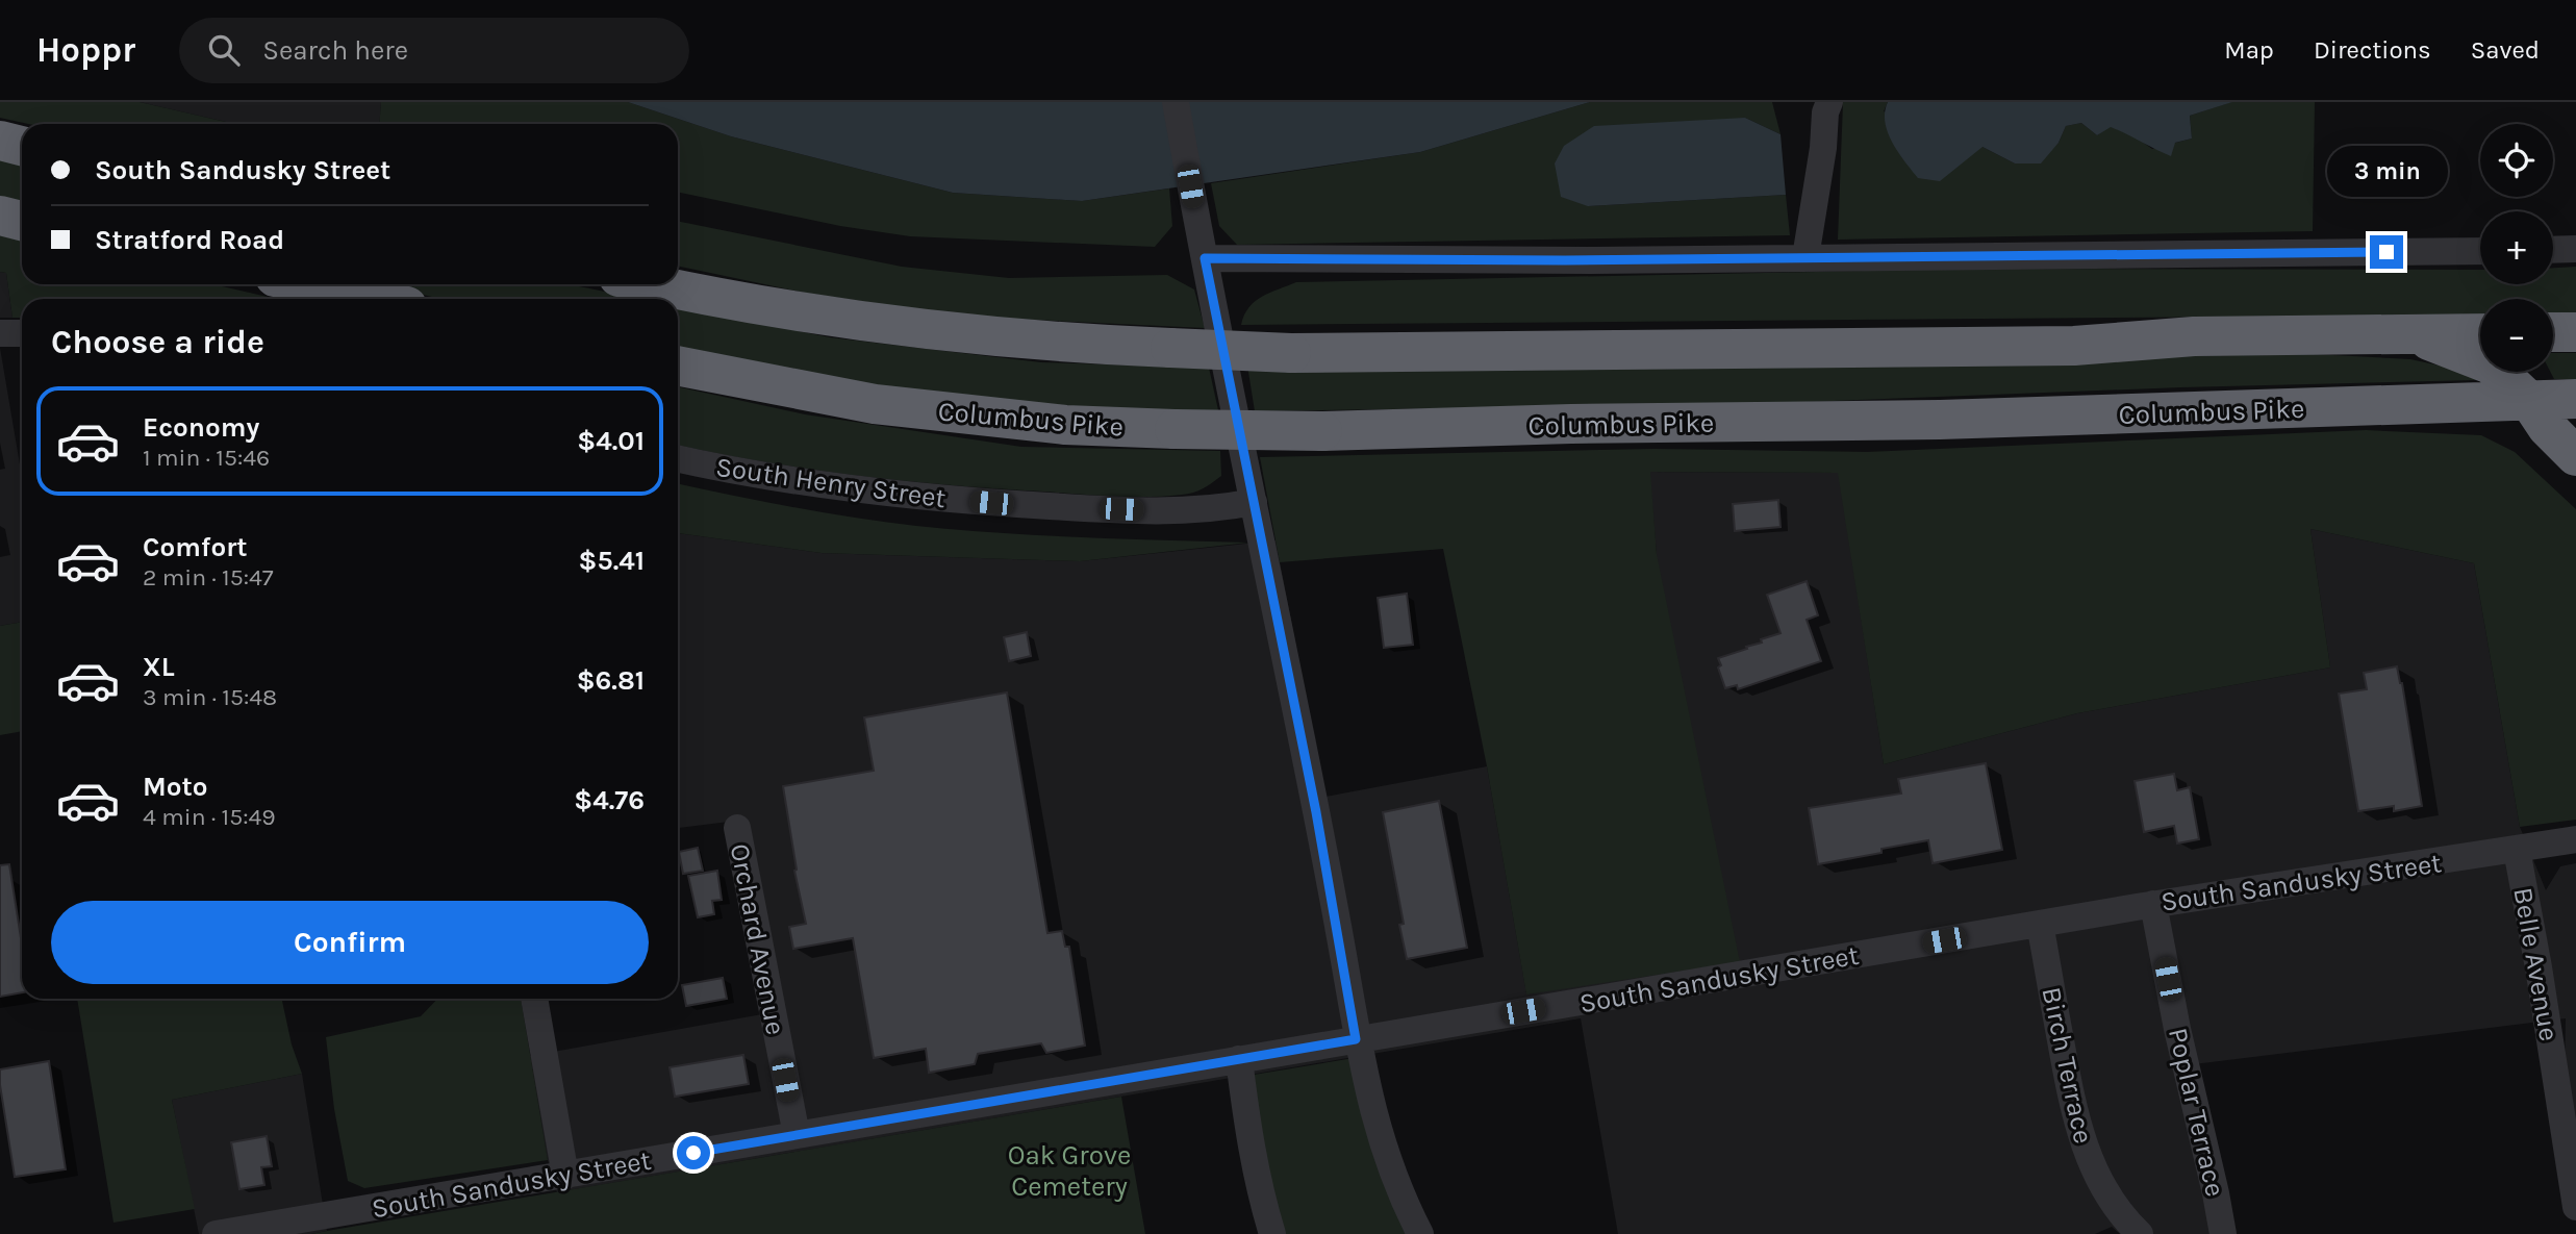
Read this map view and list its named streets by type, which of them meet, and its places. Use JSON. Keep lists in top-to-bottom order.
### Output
{
  "streets": {
    "highway": ["Columbus Pike"],
    "street": [
      "South Henry Street",
      "South Sandusky Street",
      "Orchard Avenue",
      "Belle Avenue",
      "Birch Terrace",
      "Poplar Terrace"
    ]
  },
  "crossings": [
    ["South Sandusky Street", "Orchard Avenue"],
    ["South Sandusky Street", "Belle Avenue"],
    ["South Sandusky Street", "Birch Terrace"],
    ["South Sandusky Street", "Poplar Terrace"]
  ],
  "parks": ["Oak Grove Cemetery"],
  "page": {
    "header": "Hoppr",
    "search": "Search here",
    "nav": ["Map", "Directions", "Saved"],
    "map_buttons": ["+", "−"],
    "banner": ["South Sandusky Street", "Stratford Road"],
    "bubble": "3 min",
    "heading": "Choose a ride",
    "list": [
      {
        "name": "Economy",
        "note": "1 min · 15:46",
        "value": "$4.01"
      },
      {
        "name": "Comfort",
        "note": "2 min · 15:47",
        "value": "$5.41"
      },
      {
        "name": "XL",
        "note": "3 min · 15:48",
        "value": "$6.81"
      },
      {
        "name": "Moto",
        "note": "4 min · 15:49",
        "value": "$4.76"
      }
    ],
    "buttons": "Confirm"
  }
}
